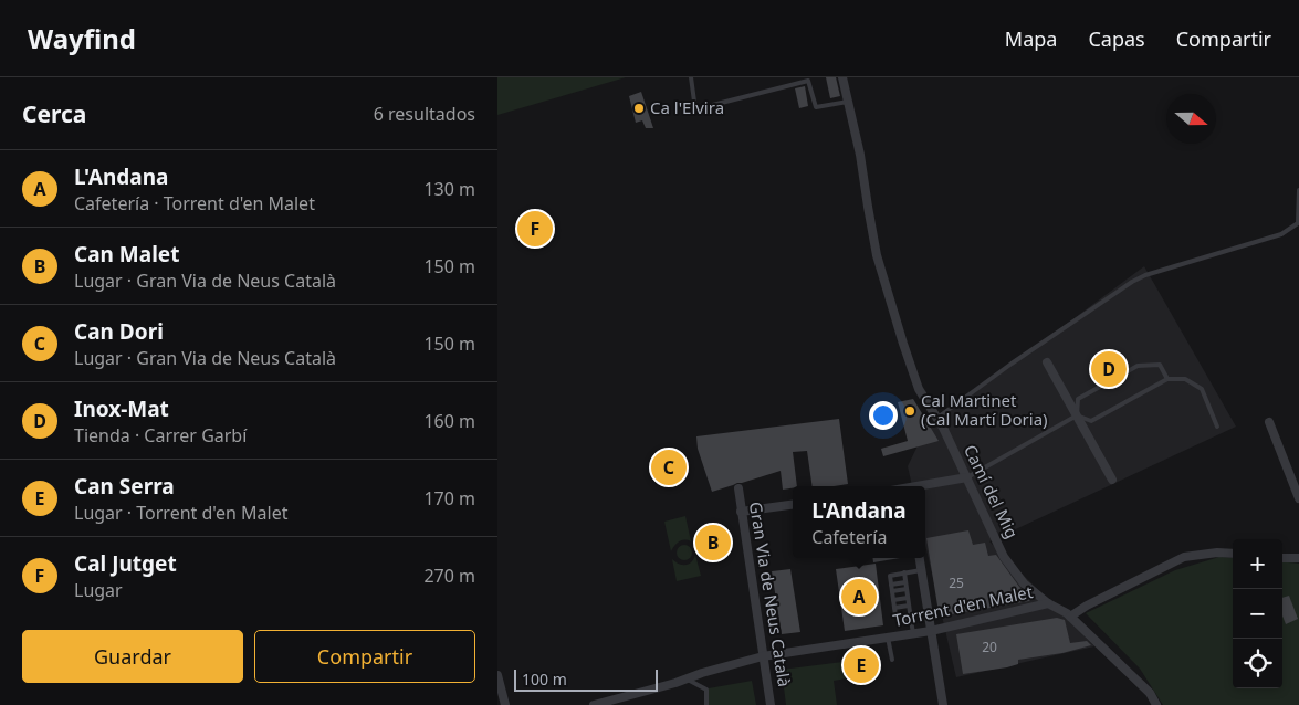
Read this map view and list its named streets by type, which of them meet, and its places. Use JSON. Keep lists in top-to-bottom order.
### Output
{
  "streets": {
    "street": ["Camí del Mig", "Gran Via de Neus Català", "Torrent d'en Malet"]
  },
  "crossings": [
    ["Camí del Mig", "Torrent d'en Malet"],
    ["Gran Via de Neus Català", "Torrent d'en Malet"]
  ],
  "places": ["Ca l'Elvira", "Cal Martinet (Cal Martí Doria)"],
  "house_numbers": ["25", "20"],
  "scale_bar": "100 m",
  "north": "right",
  "page": {
    "header": "Wayfind",
    "nav": ["Mapa", "Capas", "Compartir"],
    "heading": ["Cerca", "6 resultados"],
    "list": [
      {
        "mark": "A",
        "name": "L'Andana",
        "note": "Cafetería · Torrent d'en Malet",
        "value": "130 m"
      },
      {
        "mark": "B",
        "name": "Can Malet",
        "note": "Lugar · Gran Via de Neus Català",
        "value": "150 m"
      },
      {
        "mark": "C",
        "name": "Can Dori",
        "note": "Lugar · Gran Via de Neus Català",
        "value": "150 m"
      },
      {
        "mark": "D",
        "name": "Inox-Mat",
        "note": "Tienda · Carrer Garbí",
        "value": "160 m"
      },
      {
        "mark": "E",
        "name": "Can Serra",
        "note": "Lugar · Torrent d'en Malet",
        "value": "170 m"
      },
      {
        "mark": "F",
        "name": "Cal Jutget",
        "note": "Lugar",
        "value": "270 m"
      }
    ],
    "pins": [
      "F",
      "D",
      "C",
      "B",
      "A",
      "E"
    ],
    "popup": ["L'Andana", "Cafetería"],
    "map_buttons": ["+", "−"],
    "buttons": ["Guardar", "Compartir"],
    "scale": "100 m"
  }
}
